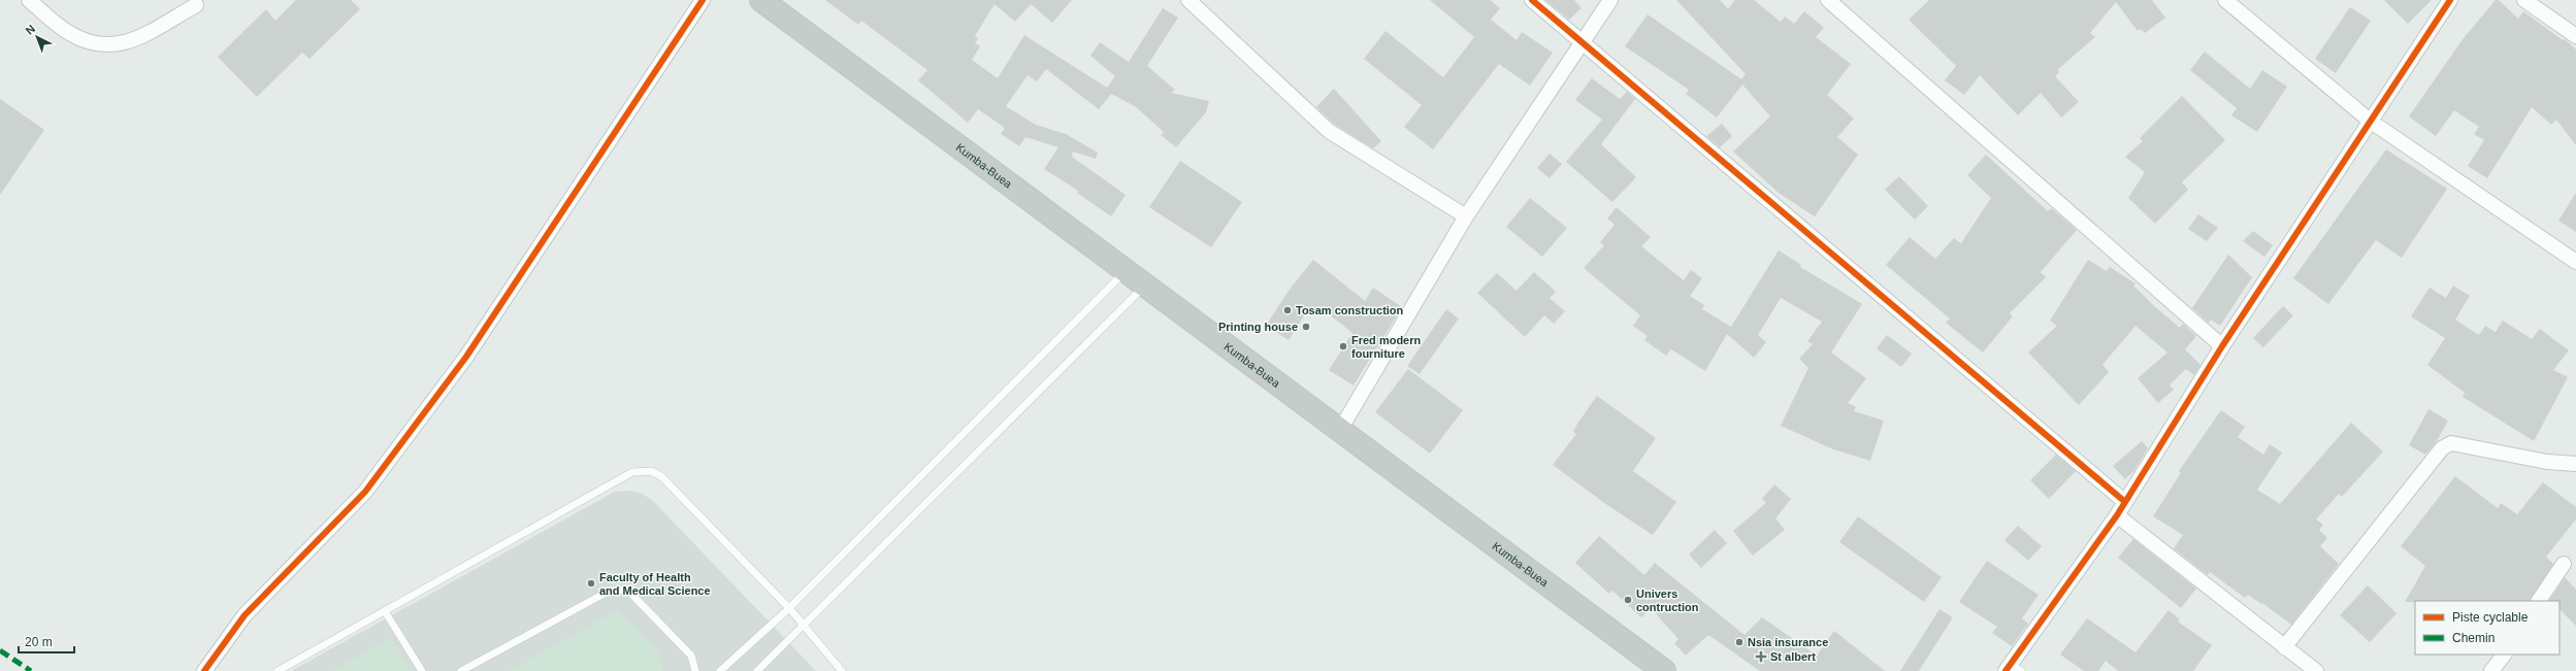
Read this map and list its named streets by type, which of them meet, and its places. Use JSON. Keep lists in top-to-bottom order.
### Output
{
  "streets": {
    "highway": ["Kumba-Buea"]
  },
  "places": {
    "other": [
      "Tosam construction",
      "Printing house",
      "Fred modern fourniture",
      "Faculty of Health and Medical Science",
      "Univers contruction",
      "Nsia insurance"
    ],
    "health": ["St albert"]
  },
  "legend": ["Piste cyclable", "Chemin"],
  "scale_bar": "20 m",
  "north": "top left"
}
